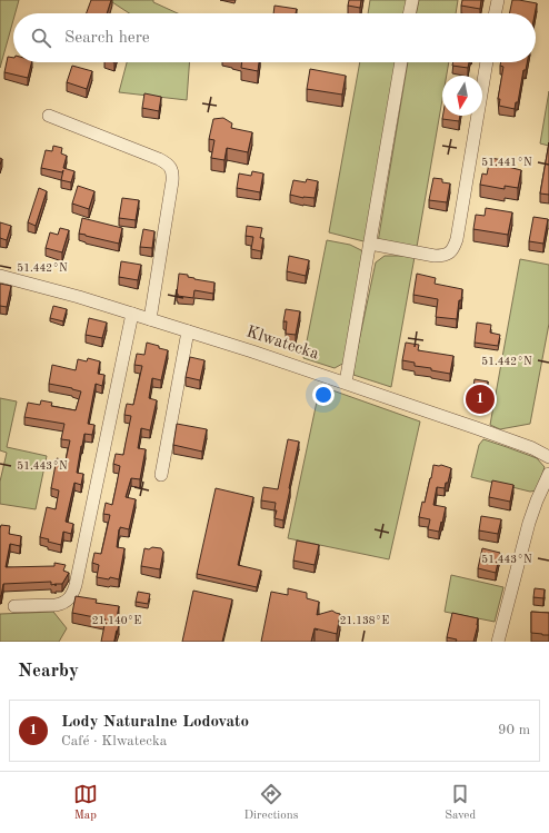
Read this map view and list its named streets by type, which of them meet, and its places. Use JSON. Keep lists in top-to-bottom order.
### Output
{
  "streets": {
    "street": ["Klwatecka"]
  },
  "north": "bottom",
  "page": {
    "search": "Search here",
    "pins": "1",
    "heading": "Nearby",
    "list": [
      {
        "mark": "1",
        "name": "Lody Naturalne Lodovato",
        "note": "Café · Klwatecka",
        "value": "90 m"
      }
    ],
    "nav": ["Map", "Directions", "Saved"]
  },
  "coordinates": [
    "51.441°N",
    "51.442°N",
    "51.443°N",
    "21.140°E",
    "21.138°E"
  ]
}
